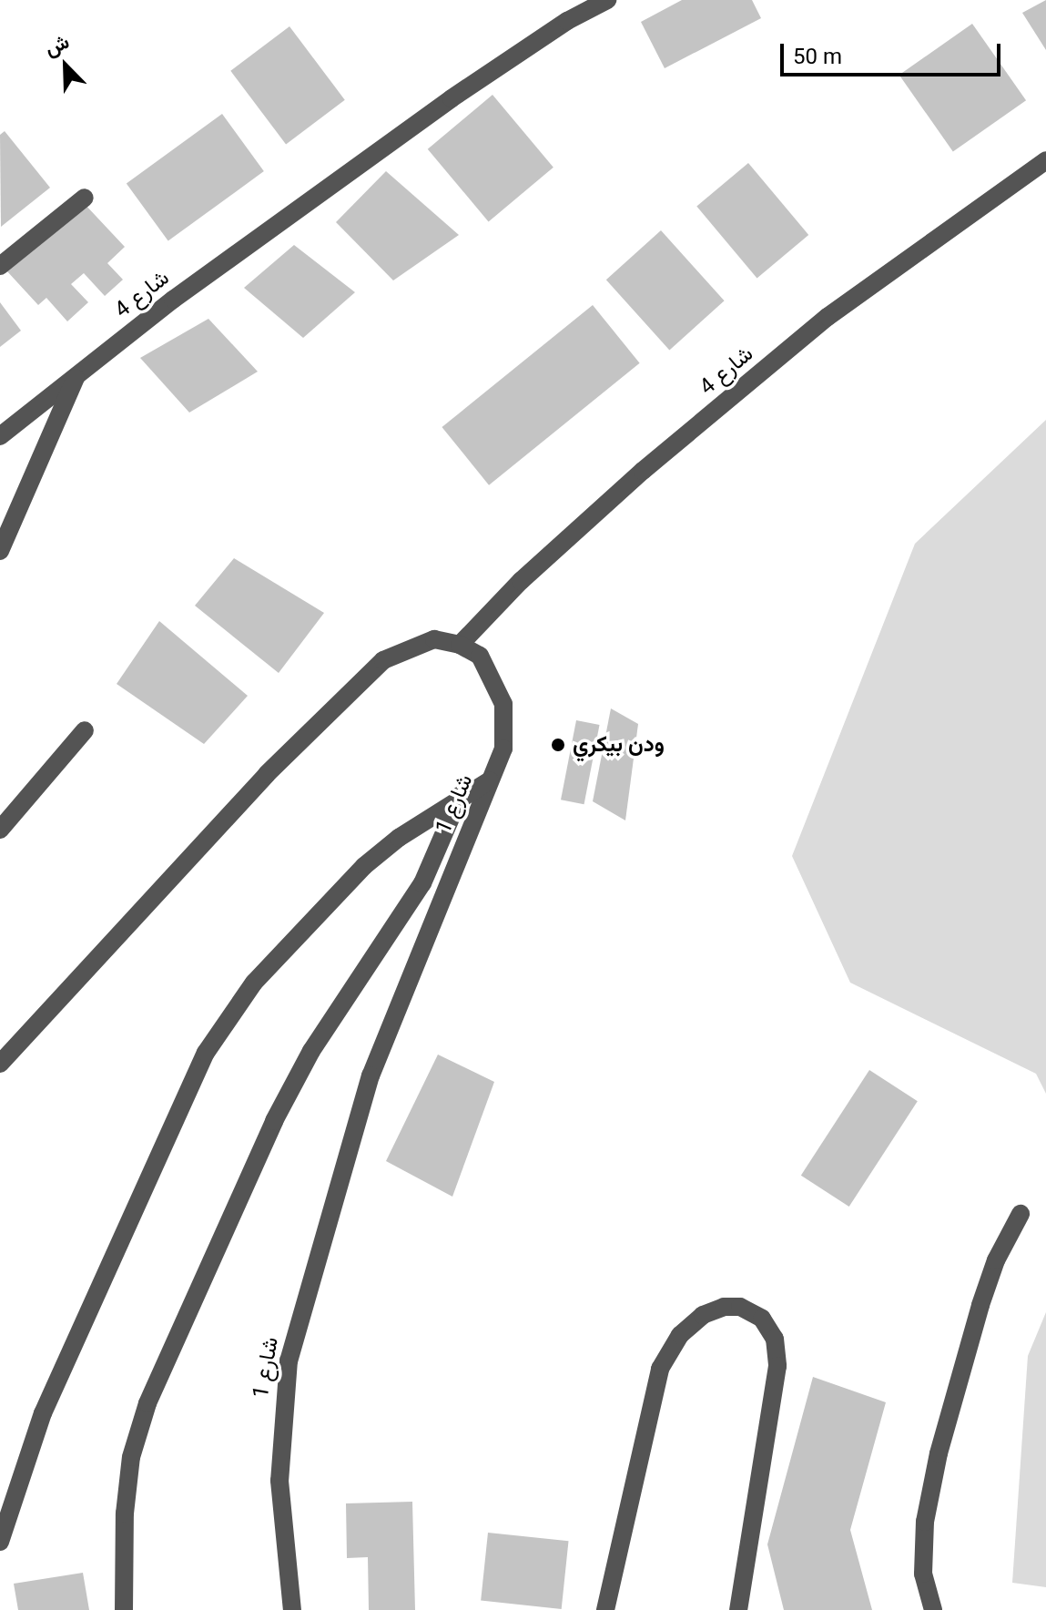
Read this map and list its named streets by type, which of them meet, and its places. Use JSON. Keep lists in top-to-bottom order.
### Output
{
  "streets": {
    "street": ["شارع 4", "شارع 1"]
  },
  "crossings": [
    ["شارع 4", "شارع 1"]
  ],
  "places": ["ودن بيكري"],
  "scale_bar": "50 m",
  "north": "top left"
}
